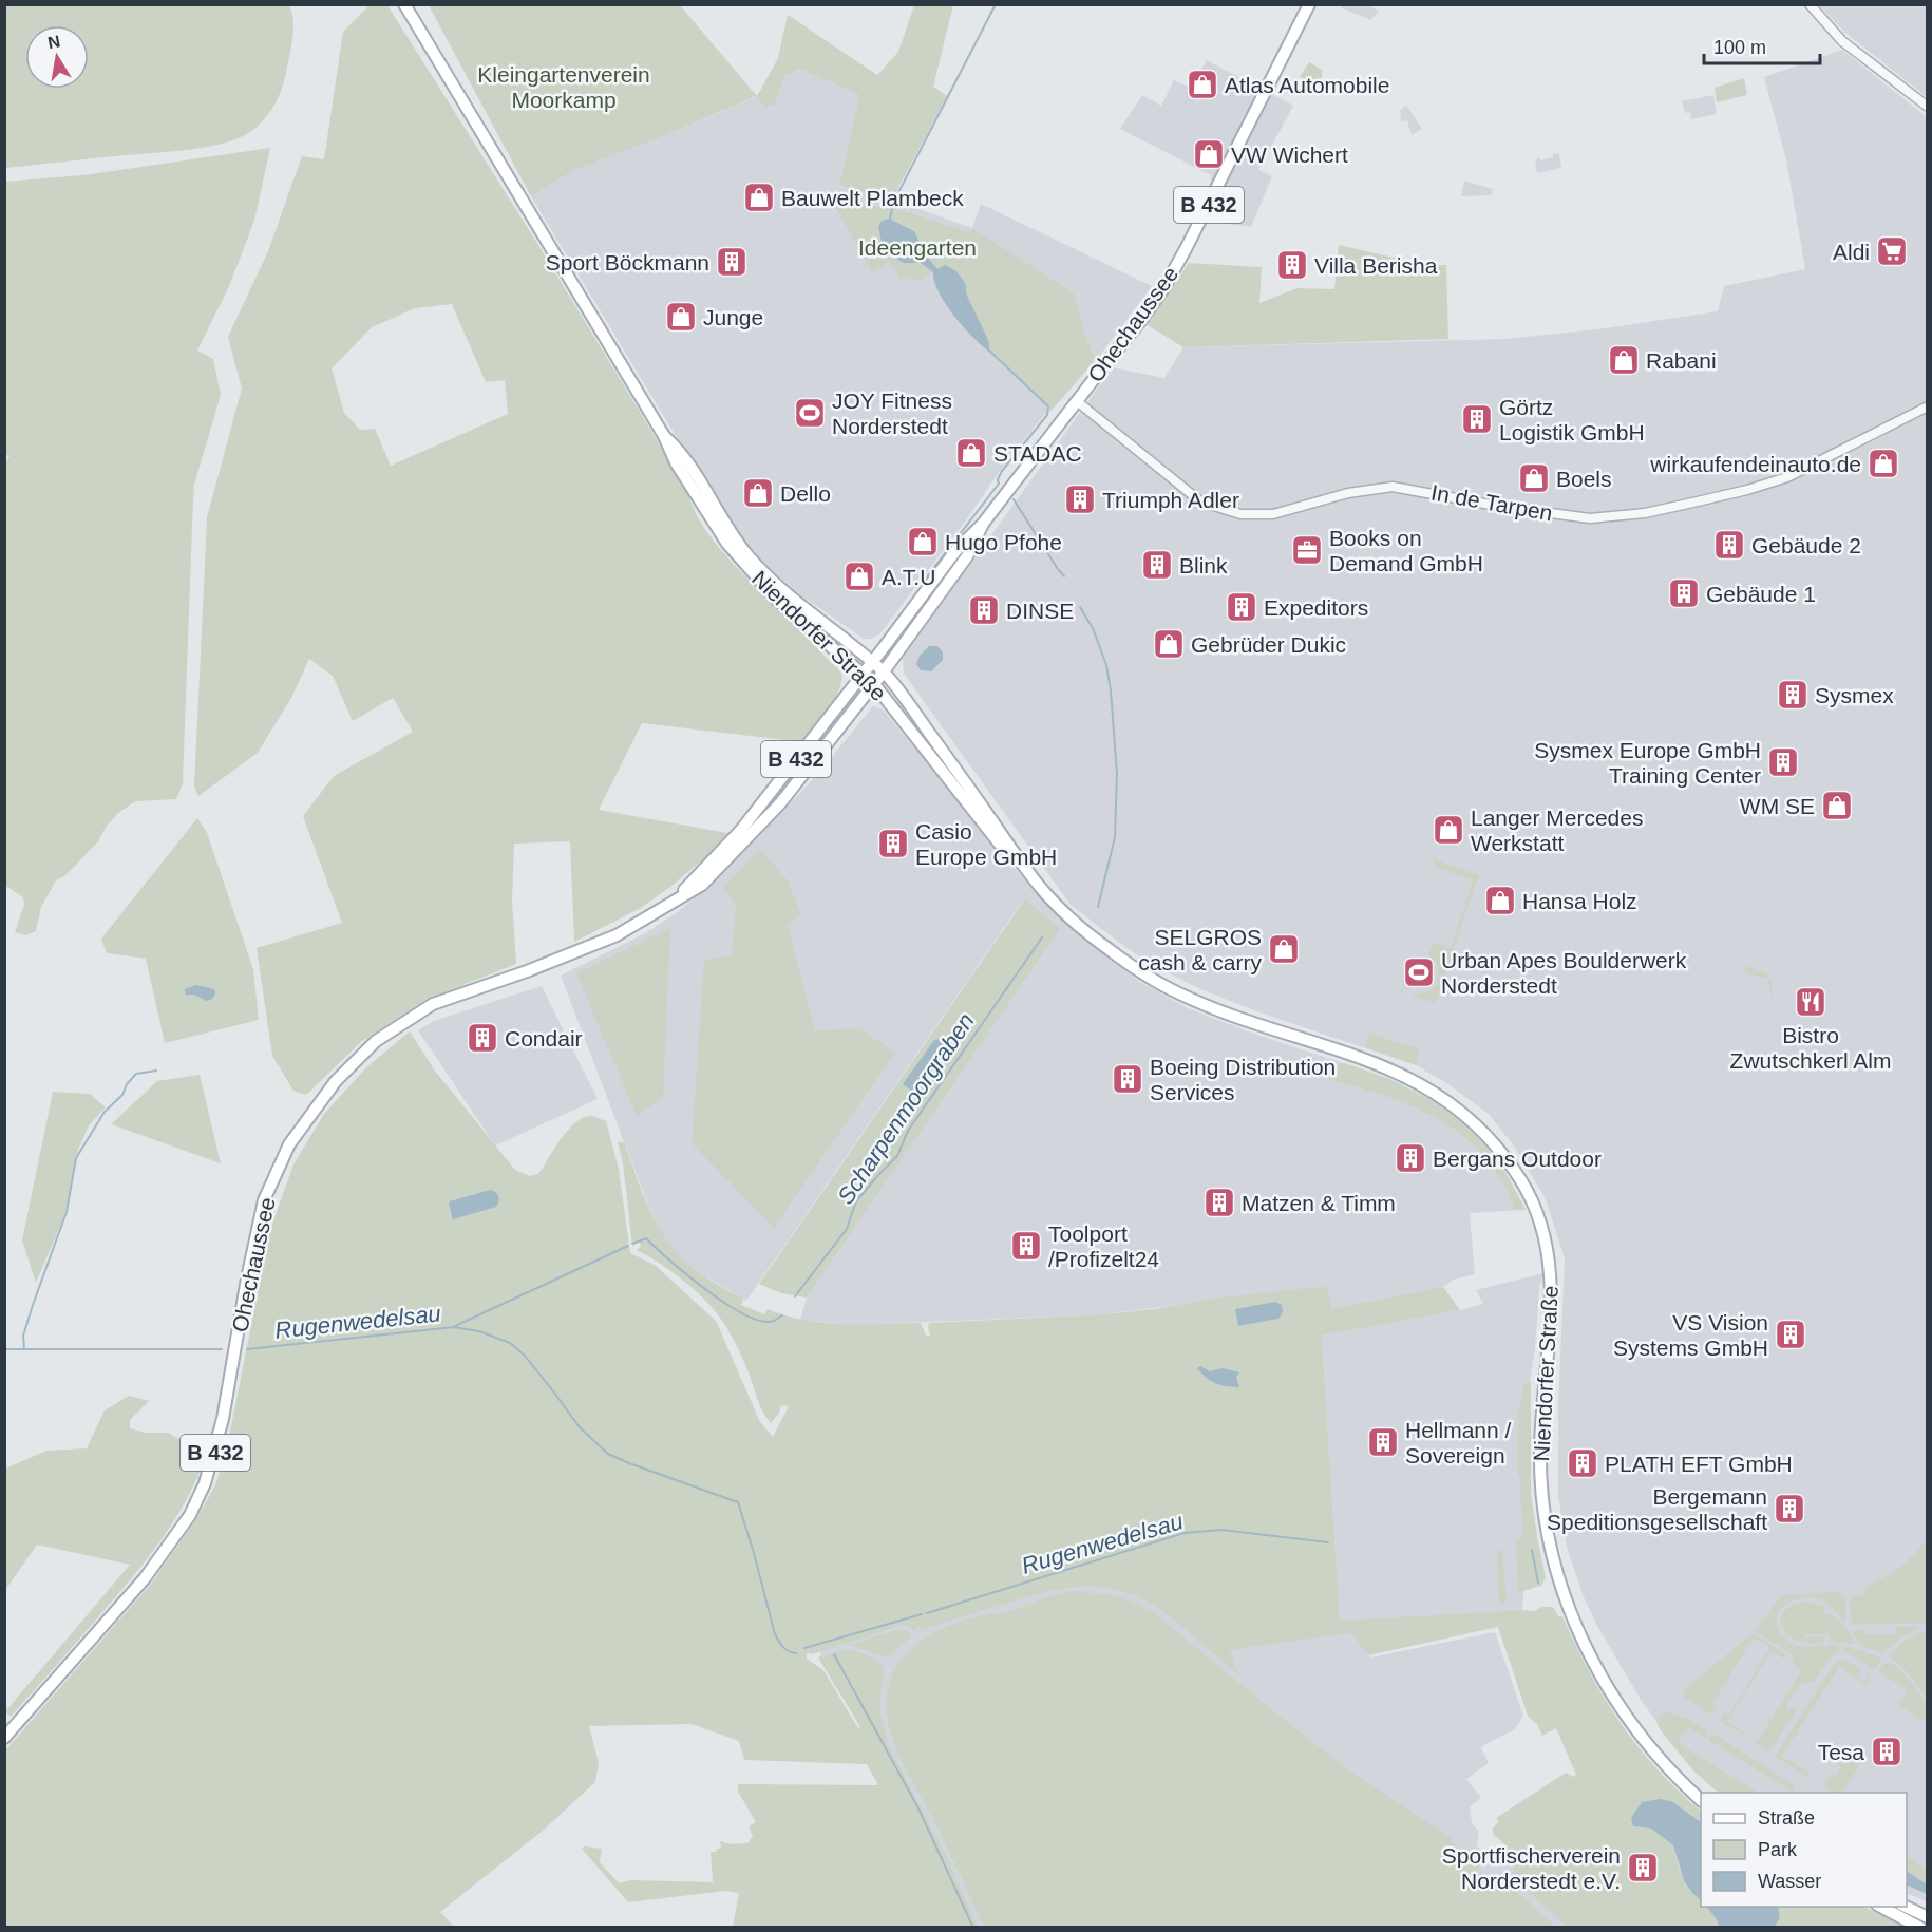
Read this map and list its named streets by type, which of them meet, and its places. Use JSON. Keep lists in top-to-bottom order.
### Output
{
  "streets": {
    "main road": ["B 432", "Ohechaussee", "Niendorfer Straße"],
    "street": ["In de Tarpen"]
  },
  "crossings": [
    ["Ohechaussee", "In de Tarpen"],
    ["Ohechaussee", "Niendorfer Straße"]
  ],
  "water": ["Scharpenmoorgraben", "Rugenwedelsau"],
  "parks": ["Kleingartenverein Moorkamp", "Ideengarten"],
  "places": {
    "shop": [
      "Atlas Automobile",
      "VW Wichert",
      "Bauwelt Plambeck",
      "Junge",
      "Rabani",
      "STADAC",
      "wirkaufendeinauto.de",
      "Boels",
      "Dello",
      "Hugo Pfohe",
      "A.T.U",
      "Gebrüder Dukic",
      "WM SE",
      "Langer Mercedes Werkstatt",
      "Hansa Holz",
      "SELGROS cash & carry"
    ],
    "supermarket": ["Aldi"],
    "building": [
      "Sport Böckmann",
      "Villa Berisha",
      "Görtz Logistik GmbH",
      "Triumph Adler",
      "Gebäude 2",
      "Blink",
      "Gebäude 1",
      "Expeditors",
      "DINSE",
      "Sysmex",
      "Sysmex Europe GmbH Training Center",
      "Casio Europe GmbH",
      "Condair",
      "Boeing Distribution Services",
      "Bergans Outdoor",
      "Matzen & Timm",
      "Toolport /Profizelt24",
      "VS Vision Systems GmbH",
      "Hellmann / Sovereign",
      "PLATH EFT GmbH",
      "Bergemann Speditionsgesellschaft",
      "Tesa",
      "Sportfischerverein Norderstedt e.V."
    ],
    "sports": ["JOY Fitness Norderstedt", "Urban Apes Boulderwerk Norderstedt"],
    "office": ["Books on Demand GmbH"],
    "restaurant": ["Bistro Zwutschkerl Alm"]
  },
  "legend": ["Straße", "Park", "Wasser"],
  "scale_bar": "100 m",
  "north": "top"
}
